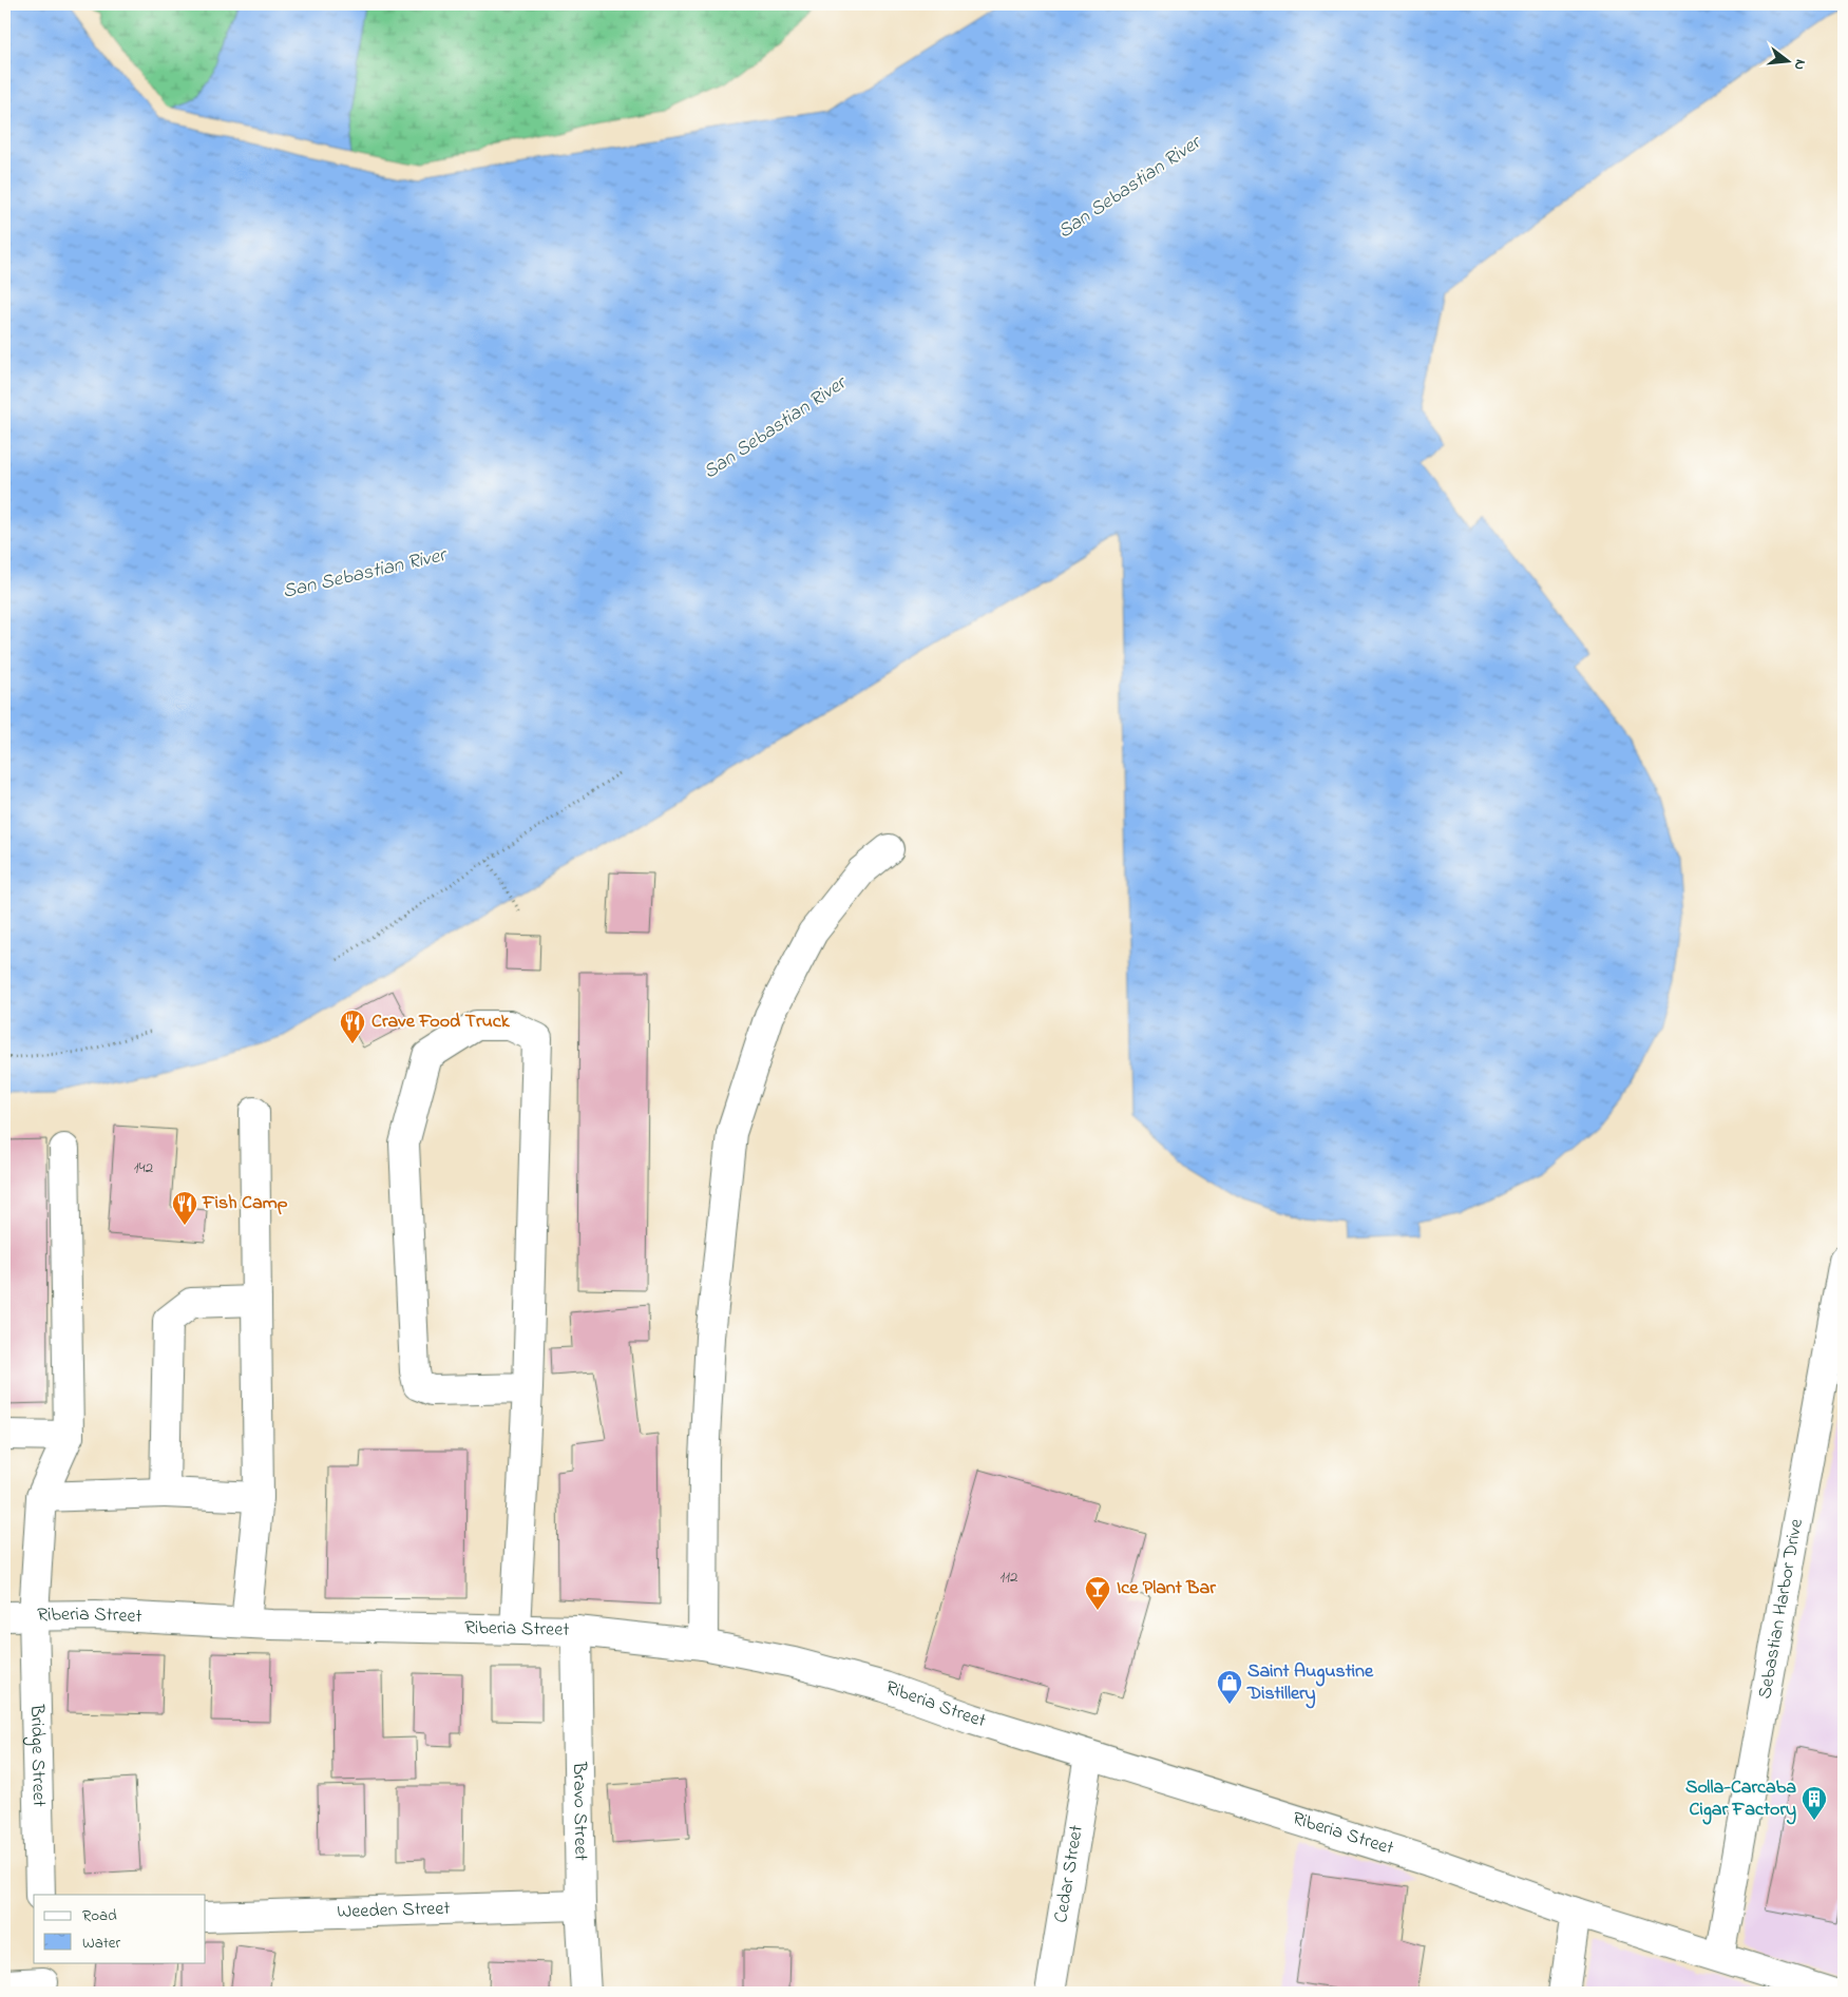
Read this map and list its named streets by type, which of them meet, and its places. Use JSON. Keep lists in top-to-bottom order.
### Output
{
  "streets": {
    "street": [
      "Sebastian Harbor Drive",
      "Riberia Street",
      "Bridge Street",
      "Bravo Street",
      "Cedar Street",
      "Weeden Street"
    ]
  },
  "crossings": [
    ["Sebastian Harbor Drive", "Riberia Street"],
    ["Riberia Street", "Bridge Street"],
    ["Riberia Street", "Bravo Street"],
    ["Riberia Street", "Cedar Street"],
    ["Bravo Street", "Weeden Street"]
  ],
  "water": ["San Sebastian River"],
  "places": {
    "restaurant": ["Crave Food Truck", "Fish Camp"],
    "bar": ["Ice Plant Bar"],
    "shop": ["Saint Augustine Distillery"],
    "building": ["Solla-Carcaba Cigar Factory"]
  },
  "house_numbers": ["142", "112"],
  "legend": ["Road", "Water"],
  "north": "right"
}
